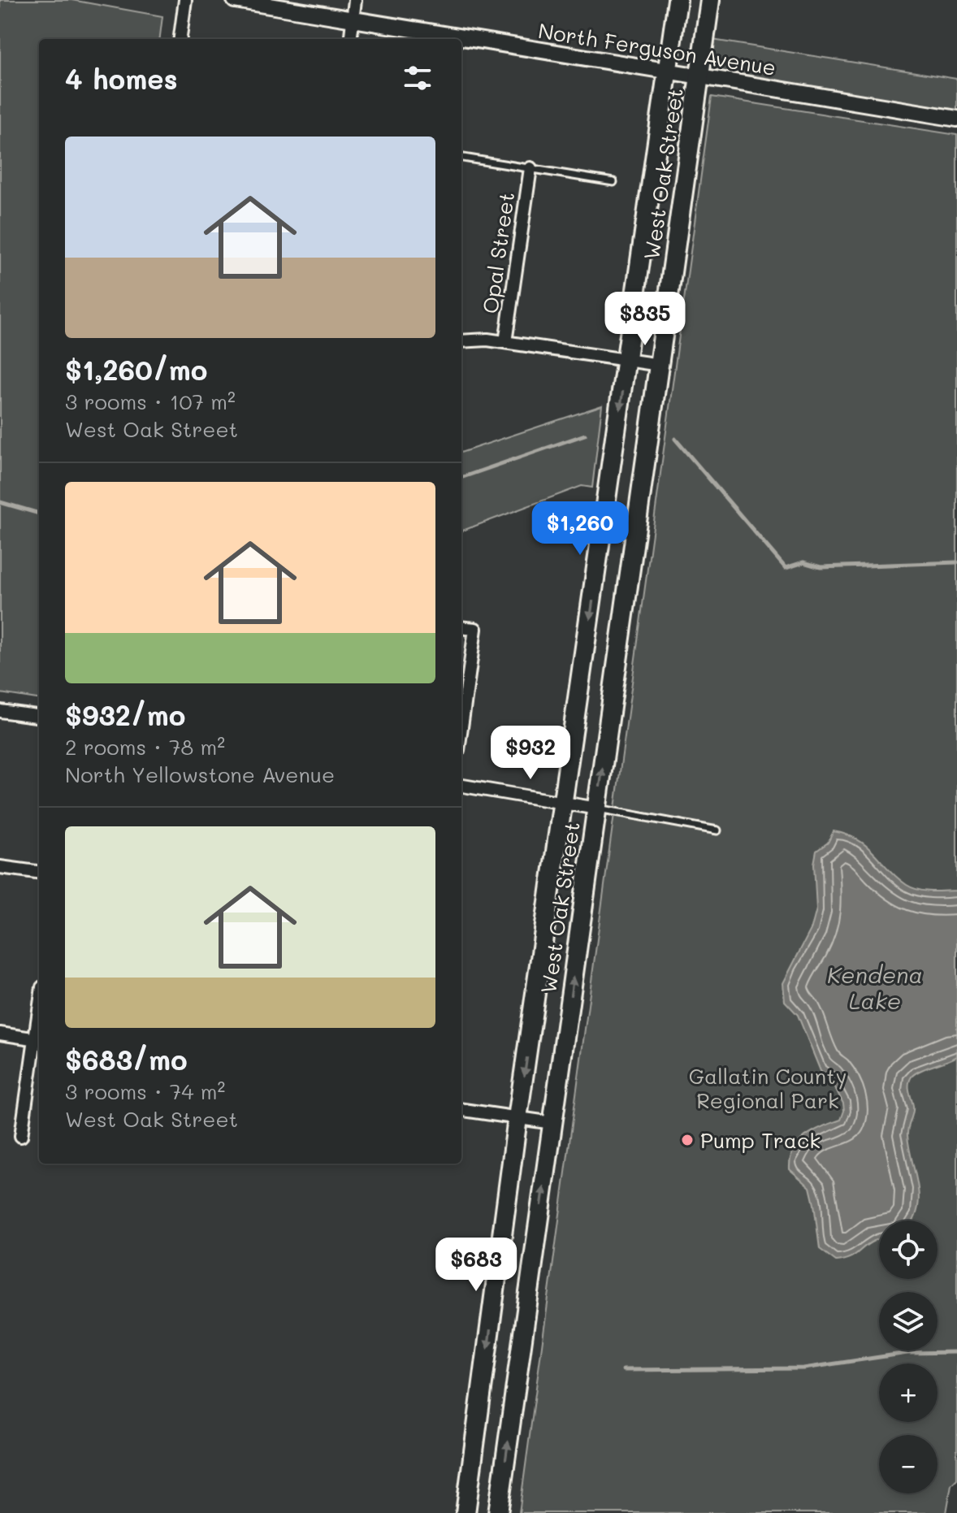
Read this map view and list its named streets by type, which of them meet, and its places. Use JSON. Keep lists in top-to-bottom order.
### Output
{
  "streets": {
    "main road": ["West Oak Street"],
    "street": ["North Ferguson Avenue", "Opal Street"]
  },
  "crossings": [
    ["North Ferguson Avenue", "West Oak Street"]
  ],
  "water": ["Kendena Lake"],
  "parks": ["Gallatin County Regional Park"],
  "places": ["Pump Track"],
  "page": {
    "heading": "4 homes",
    "list": [
      {
        "name": "$1,260/mo",
        "note": "3 rooms · 107 m² · West Oak Street"
      },
      {
        "name": "$932/mo",
        "note": "2 rooms · 78 m² · North Yellowstone Avenue"
      },
      {
        "name": "$683/mo",
        "note": "3 rooms · 74 m² · West Oak Street"
      }
    ],
    "price": [
      "$835",
      "$1,260",
      "$932",
      "$683"
    ],
    "map_buttons": ["+", "−"]
  }
}
